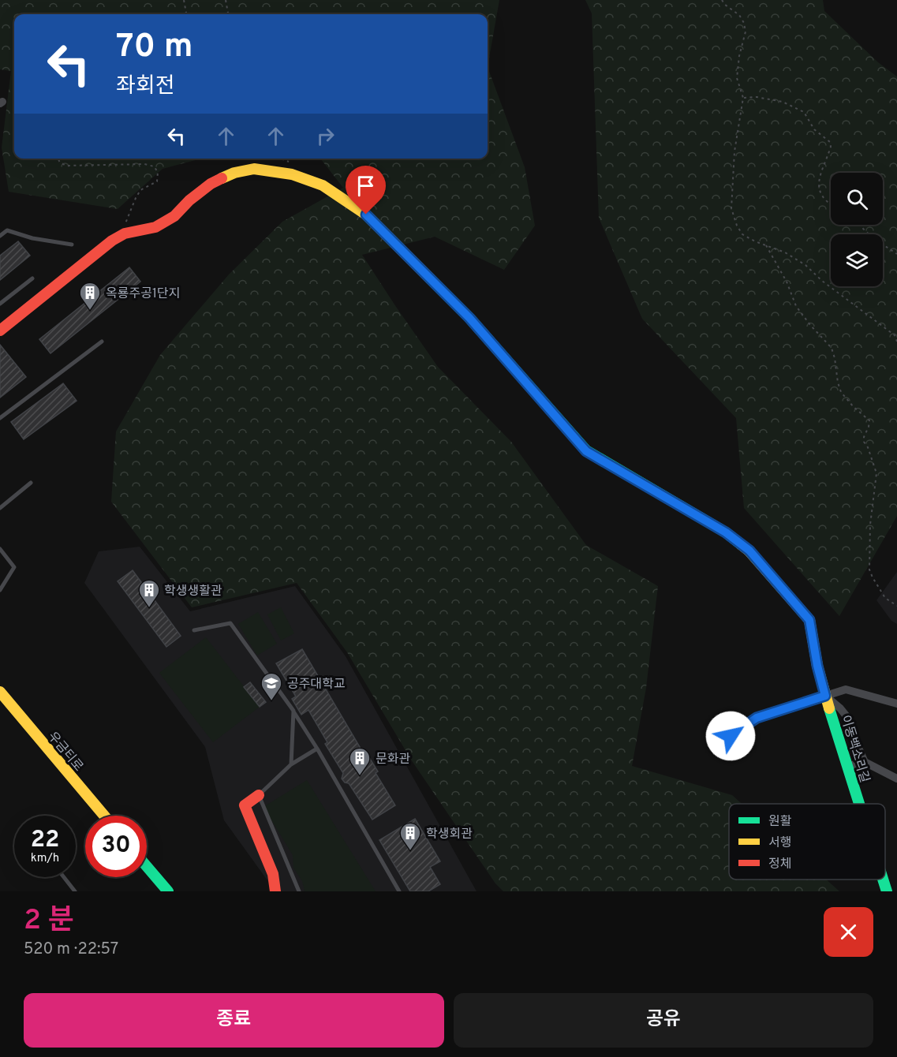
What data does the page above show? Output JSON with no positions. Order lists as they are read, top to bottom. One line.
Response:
{"streets":{"street":["이동백소리길","우금티로"]},"places":{"building":["옥룡주공1단지","학생생활관","문화관","학생회관"],"school or university":["공주대학교"]},"legend":["원활","서행","정체"],"page":{"turn":["70 m","좌회전"],"speed":"22 km/h","limit":"30","heading":["2 분","520 m · 22:57"],"buttons":["종료","공유"]}}
